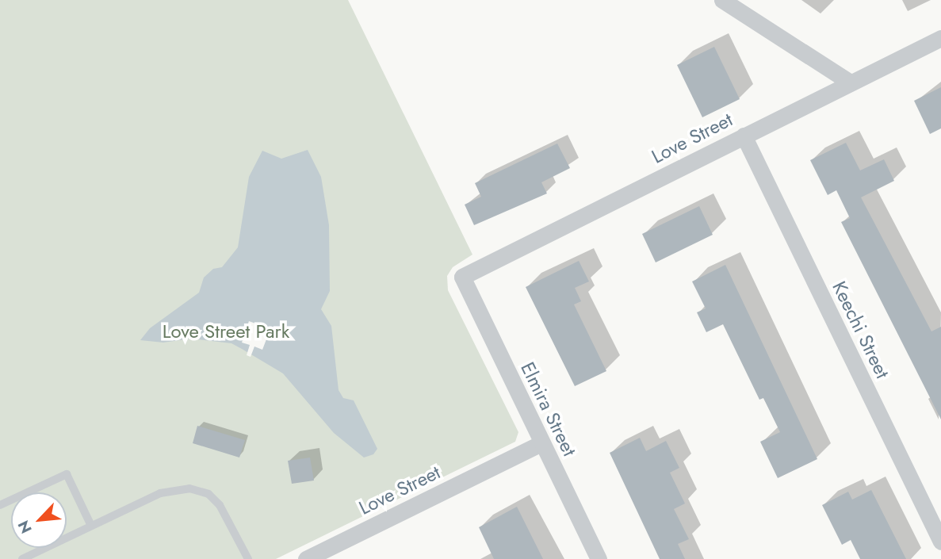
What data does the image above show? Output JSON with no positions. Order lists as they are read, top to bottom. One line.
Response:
{"streets":{"street":["Love Street","Keechi Street","Elmira Street"]},"crossings":[["Love Street","Keechi Street"],["Love Street","Elmira Street"]],"parks":["Love Street Park"],"north":"bottom left"}
